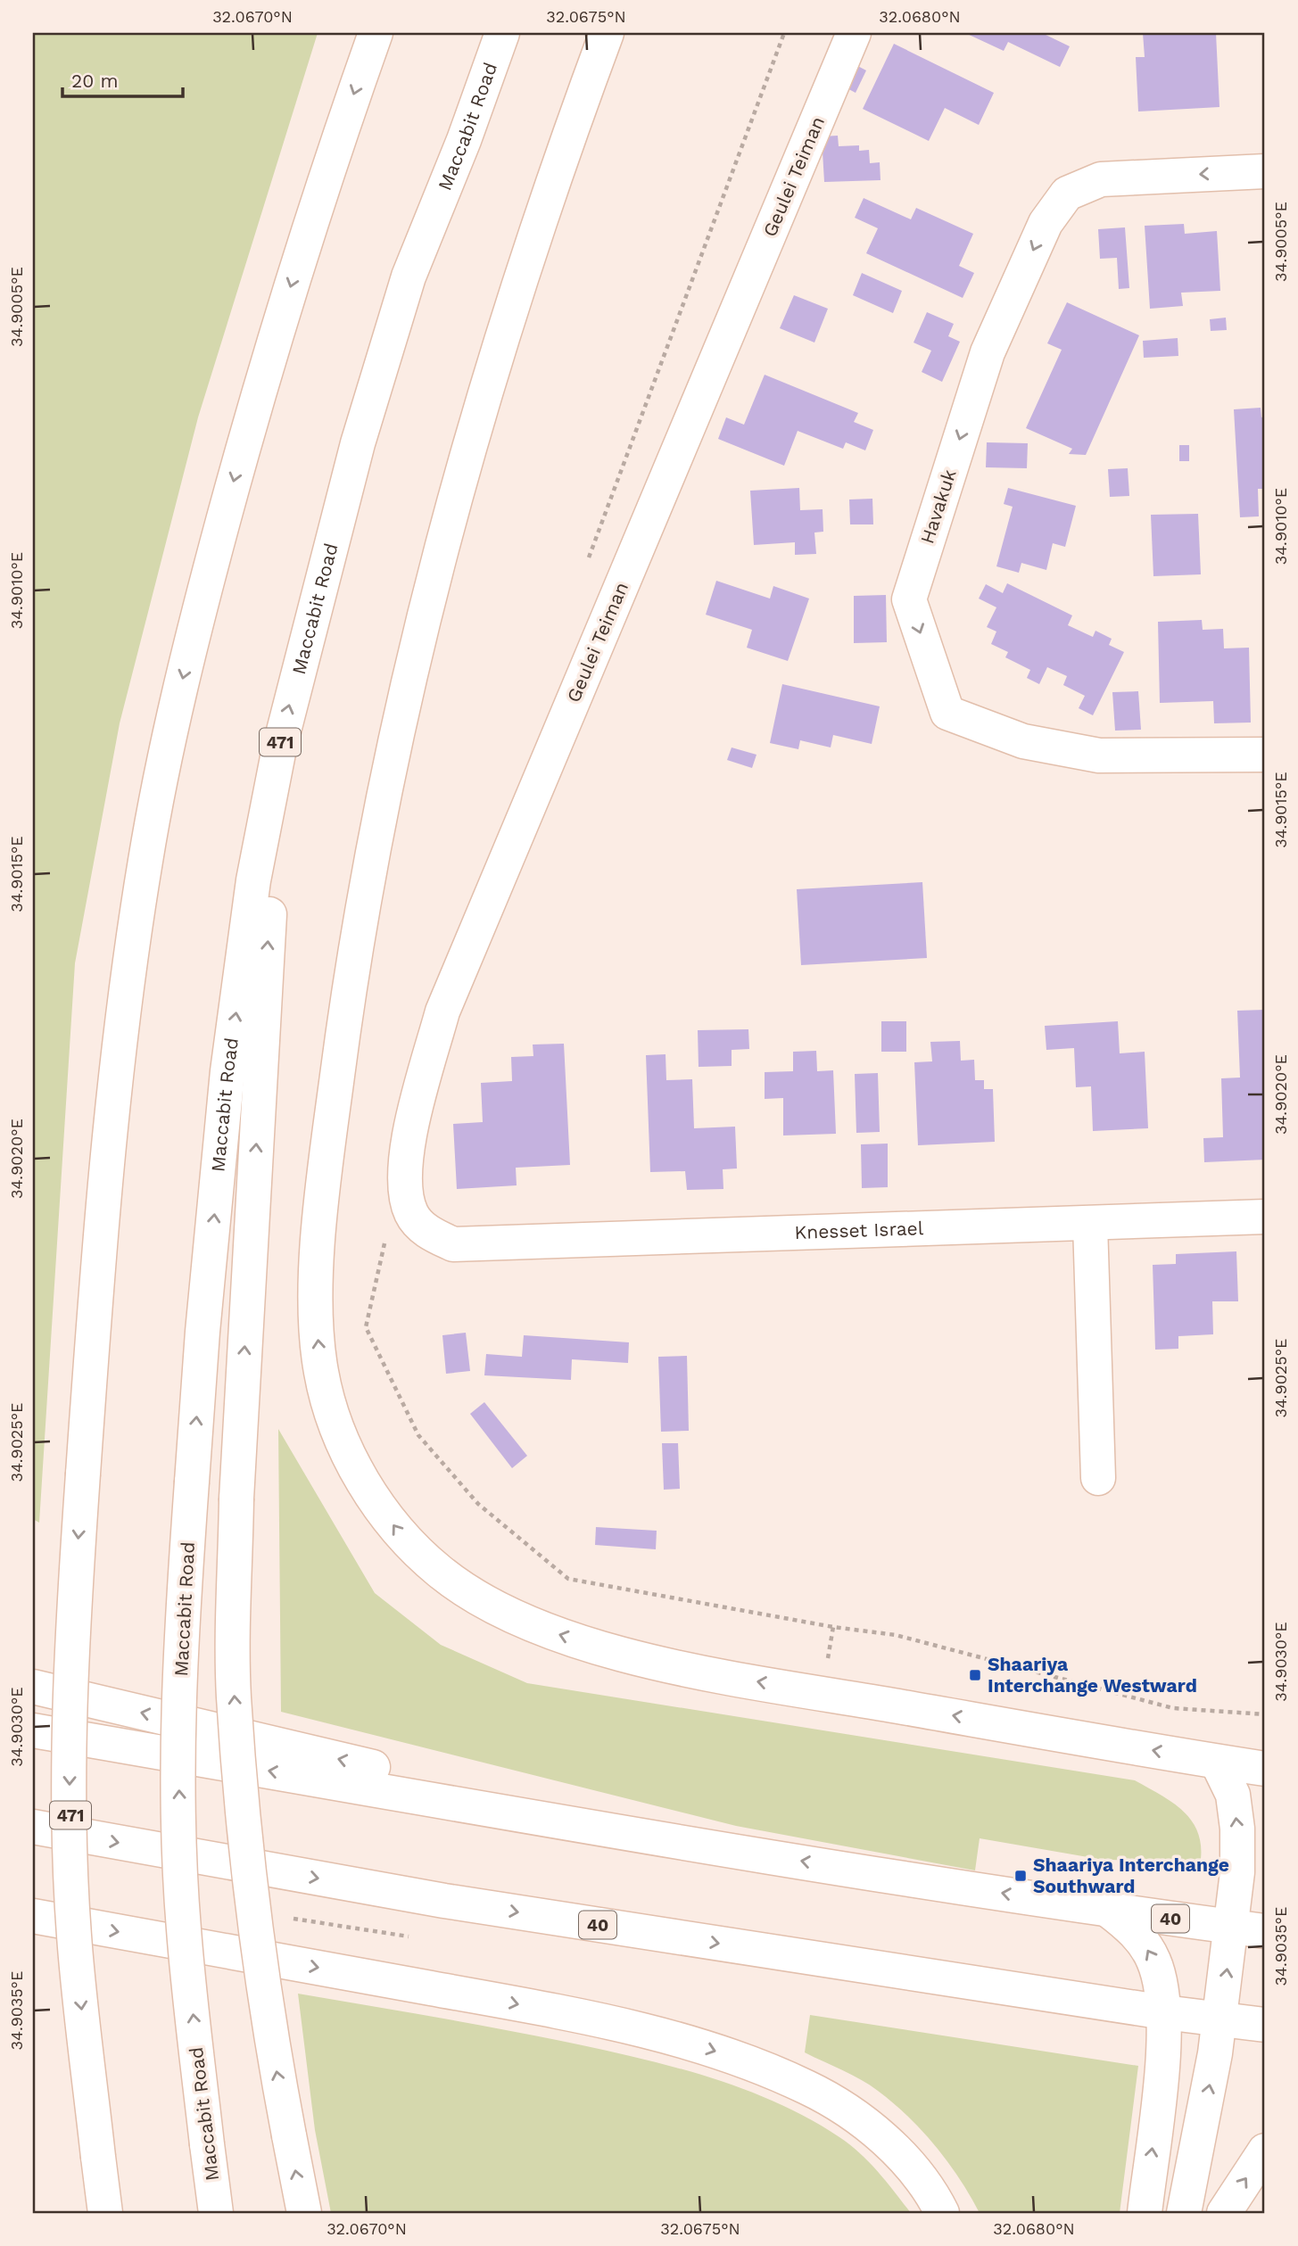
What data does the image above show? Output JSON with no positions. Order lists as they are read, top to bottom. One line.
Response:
{"streets":{"main road":["Maccabit Road","Geulei Teiman","Havakuk","471","Knesset Israel","40"]},"crossings":[["Geulei Teiman","Knesset Israel"]],"places":{"transit":["Shaariya Interchange Westward","Shaariya Interchange Southward"]},"scale_bar":"20 m","coordinates":["32.0670°N","32.0675°N","32.0680°N","34.9005°E","34.9010°E","34.9015°E","34.9020°E","34.9025°E","34.9030°E","34.9035°E"]}
